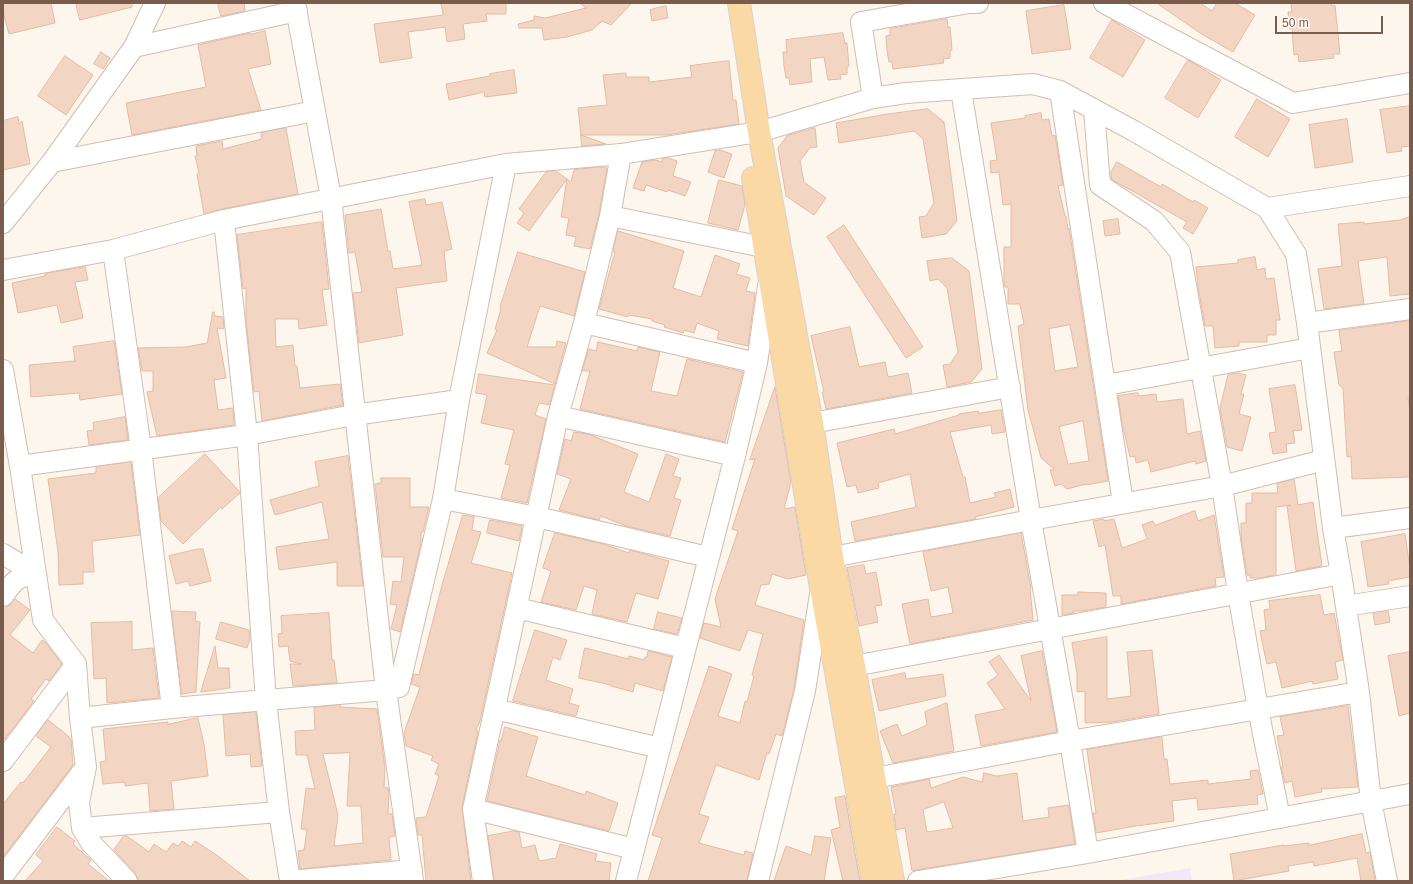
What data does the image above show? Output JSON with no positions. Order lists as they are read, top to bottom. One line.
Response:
{"scale_bar":"50 m"}
